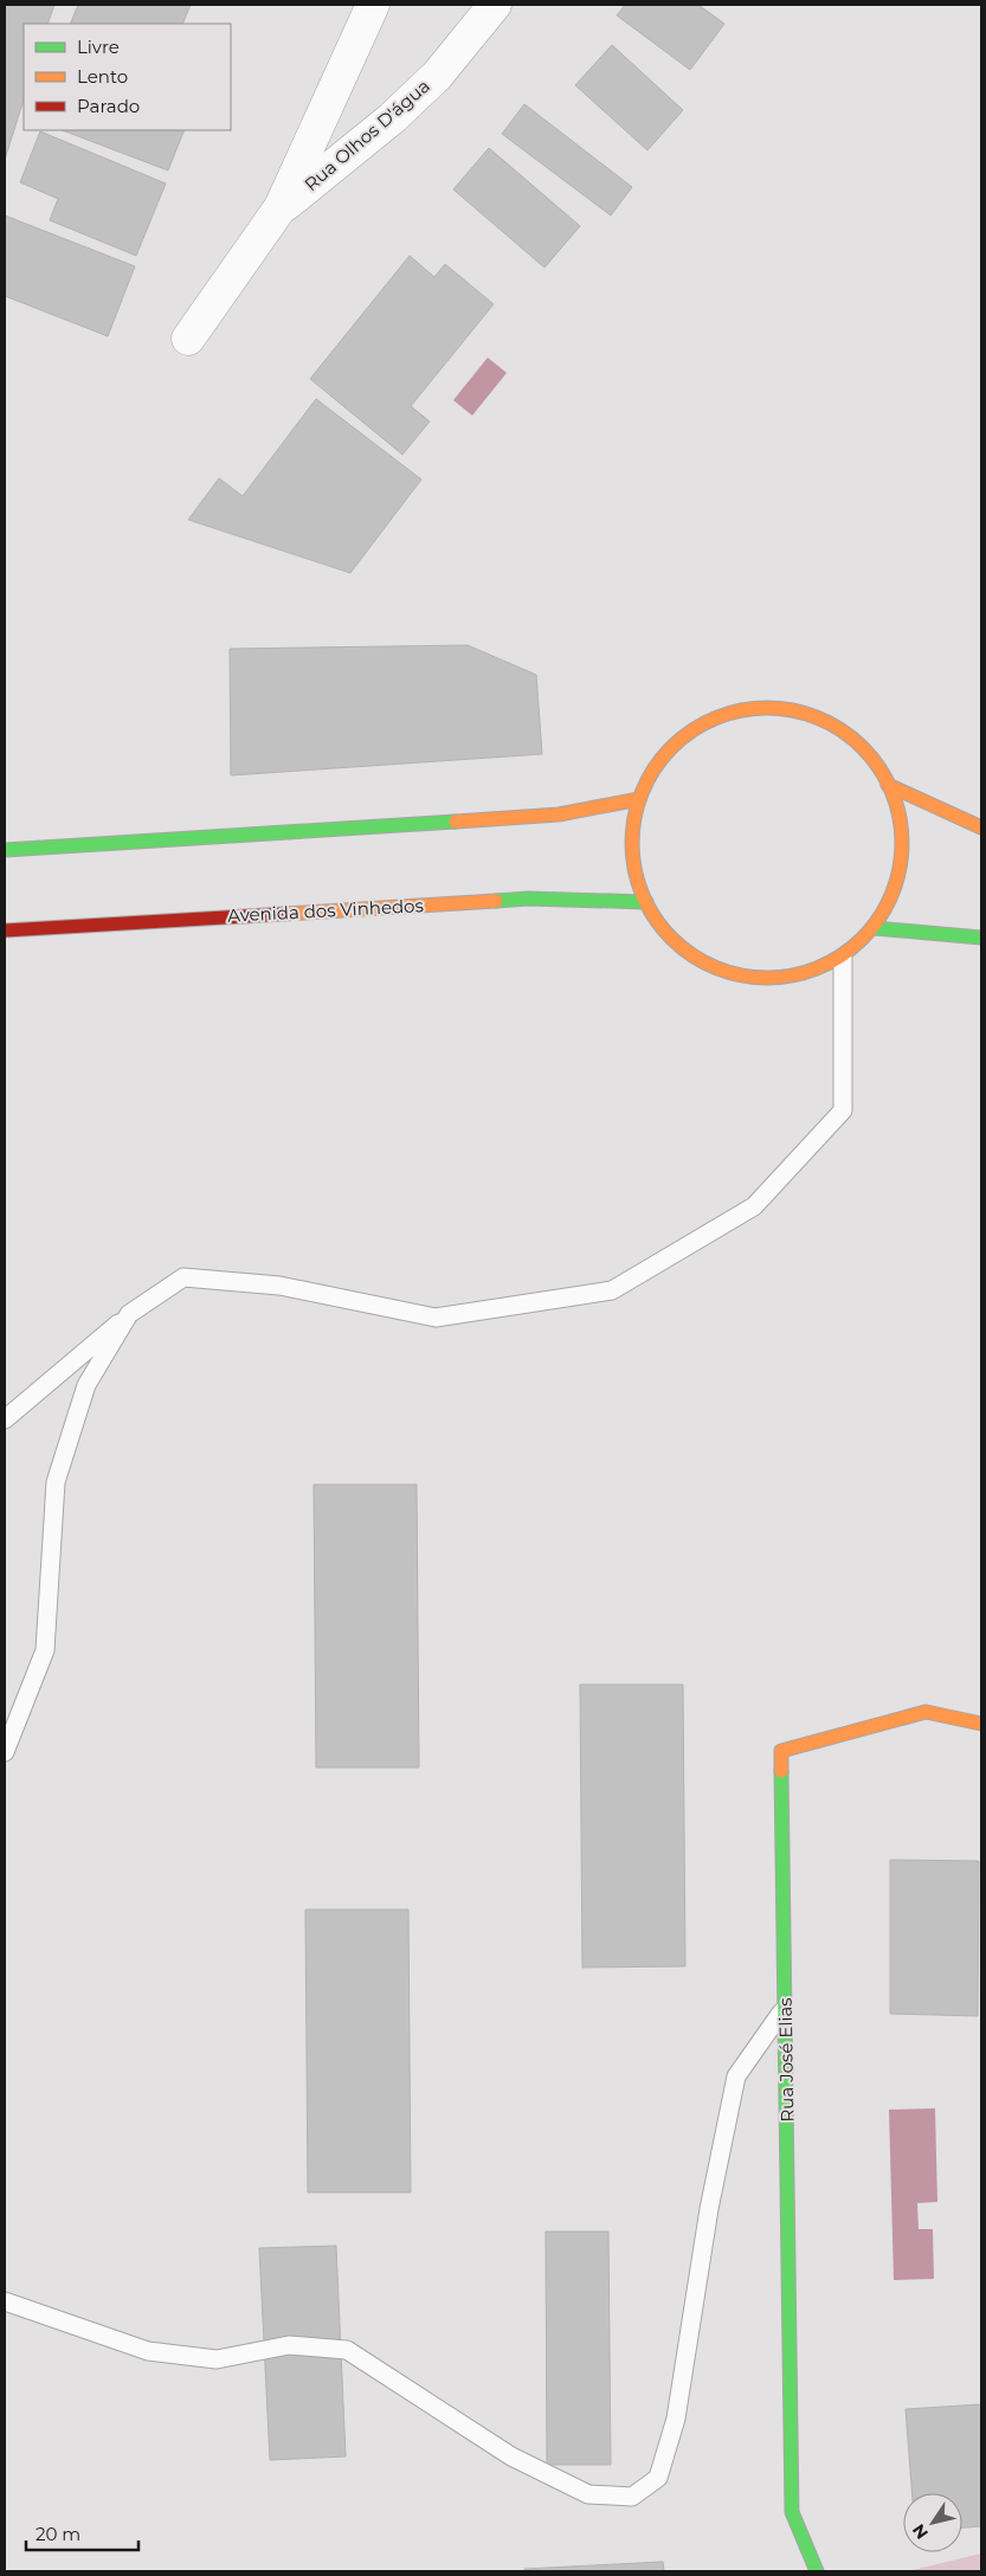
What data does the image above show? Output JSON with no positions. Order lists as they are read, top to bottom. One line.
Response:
{"streets":{"main road":["Avenida dos Vinhedos","Rua José Elias"],"street":["Rua Olhos D'água"]},"legend":["Livre","Lento","Parado"],"scale_bar":"20 m","north":"bottom left"}
